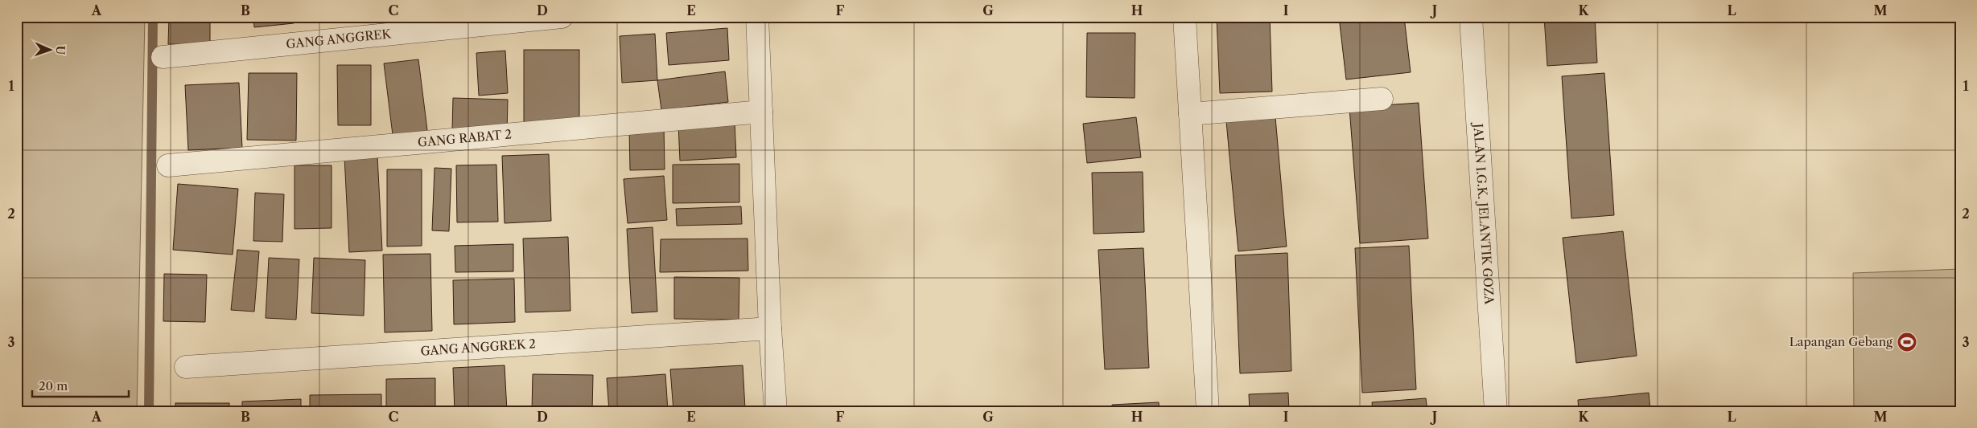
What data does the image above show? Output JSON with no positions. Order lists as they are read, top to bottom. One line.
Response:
{"streets":{"street":["GANG ANGGREK","GANG RABAT 2","JALAN I.G.K. JELANTIK GOZA","GANG ANGGREK 2"]},"places":{"sports":["Lapangan Gebang"]},"scale_bar":"20 m","north":"right","grid":{"columns":["A","B","C","D","E","F","G","H","I","J","K","L","M"],"rows":["1","2","3"]}}
